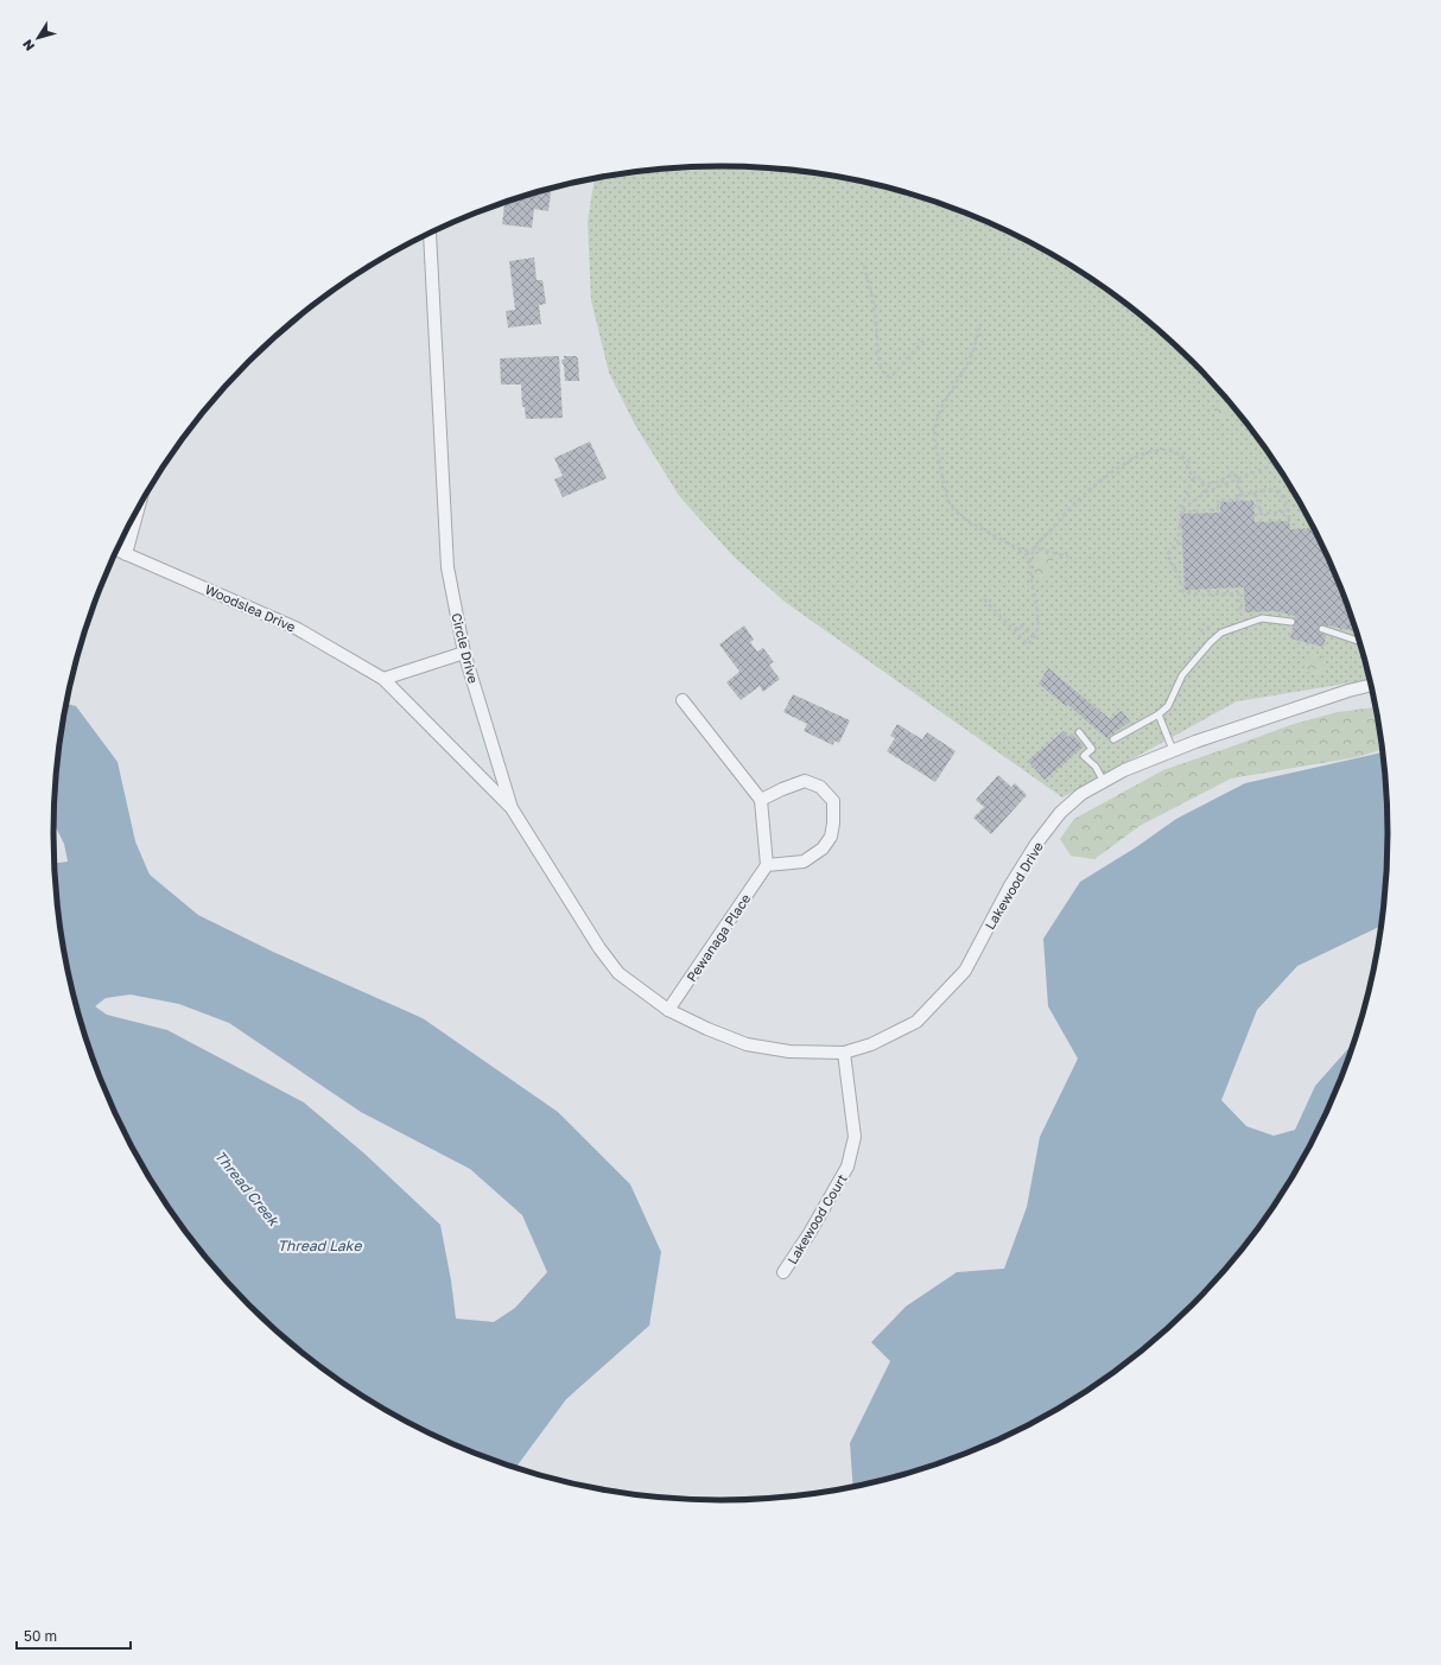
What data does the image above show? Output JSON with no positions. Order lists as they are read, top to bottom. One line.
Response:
{"streets":{"street":["Woodslea Drive","Circle Drive","Lakewood Drive","Pewanaga Place","Lakewood Court"]},"crossings":[["Woodslea Drive","Circle Drive"],["Circle Drive","Lakewood Drive"],["Circle Drive","Pewanaga Place"],["Lakewood Drive","Pewanaga Place"],["Lakewood Drive","Lakewood Court"]],"water":["Thread Creek","Thread Lake"],"scale_bar":"50 m","north":"bottom left"}
